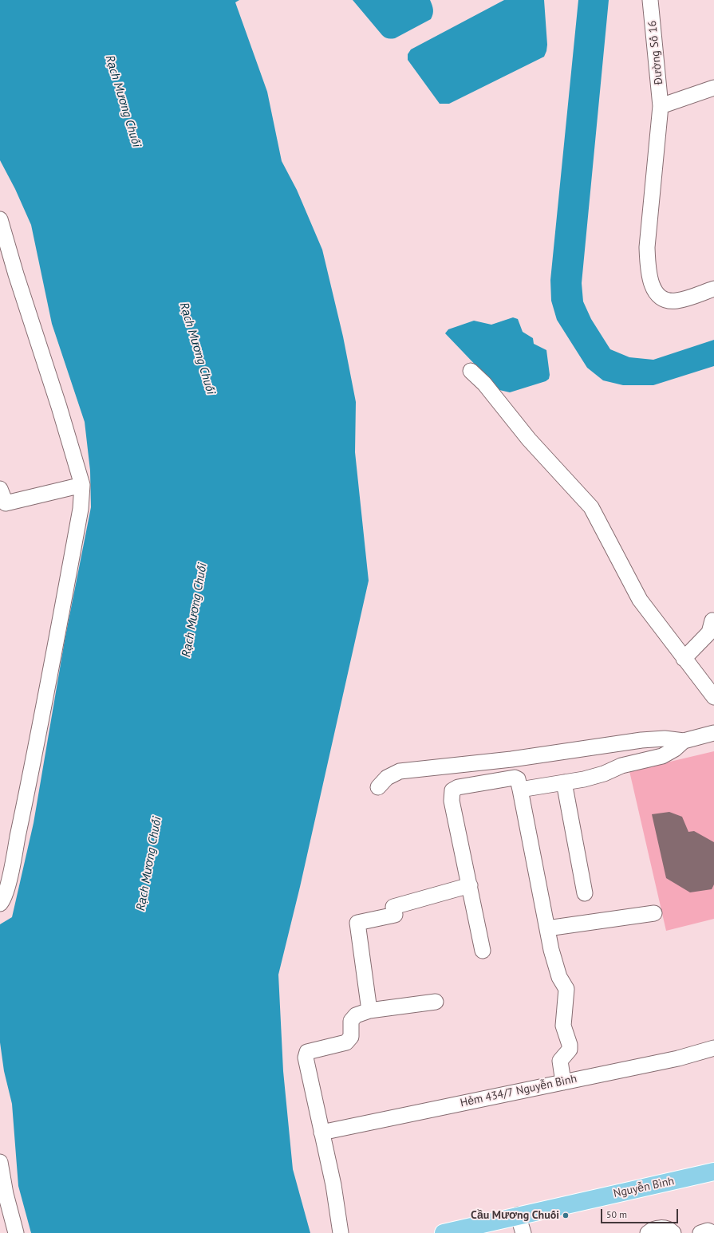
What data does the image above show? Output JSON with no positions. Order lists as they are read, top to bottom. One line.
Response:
{"streets":{"main road":["Nguyễn Bình"],"street":["Đường Số 16","Hẻm 434/7 Nguyễn Bình"]},"water":["Rạch Mương Chuối"],"places":["Cầu Mương Chuối"],"scale_bar":"50 m"}
